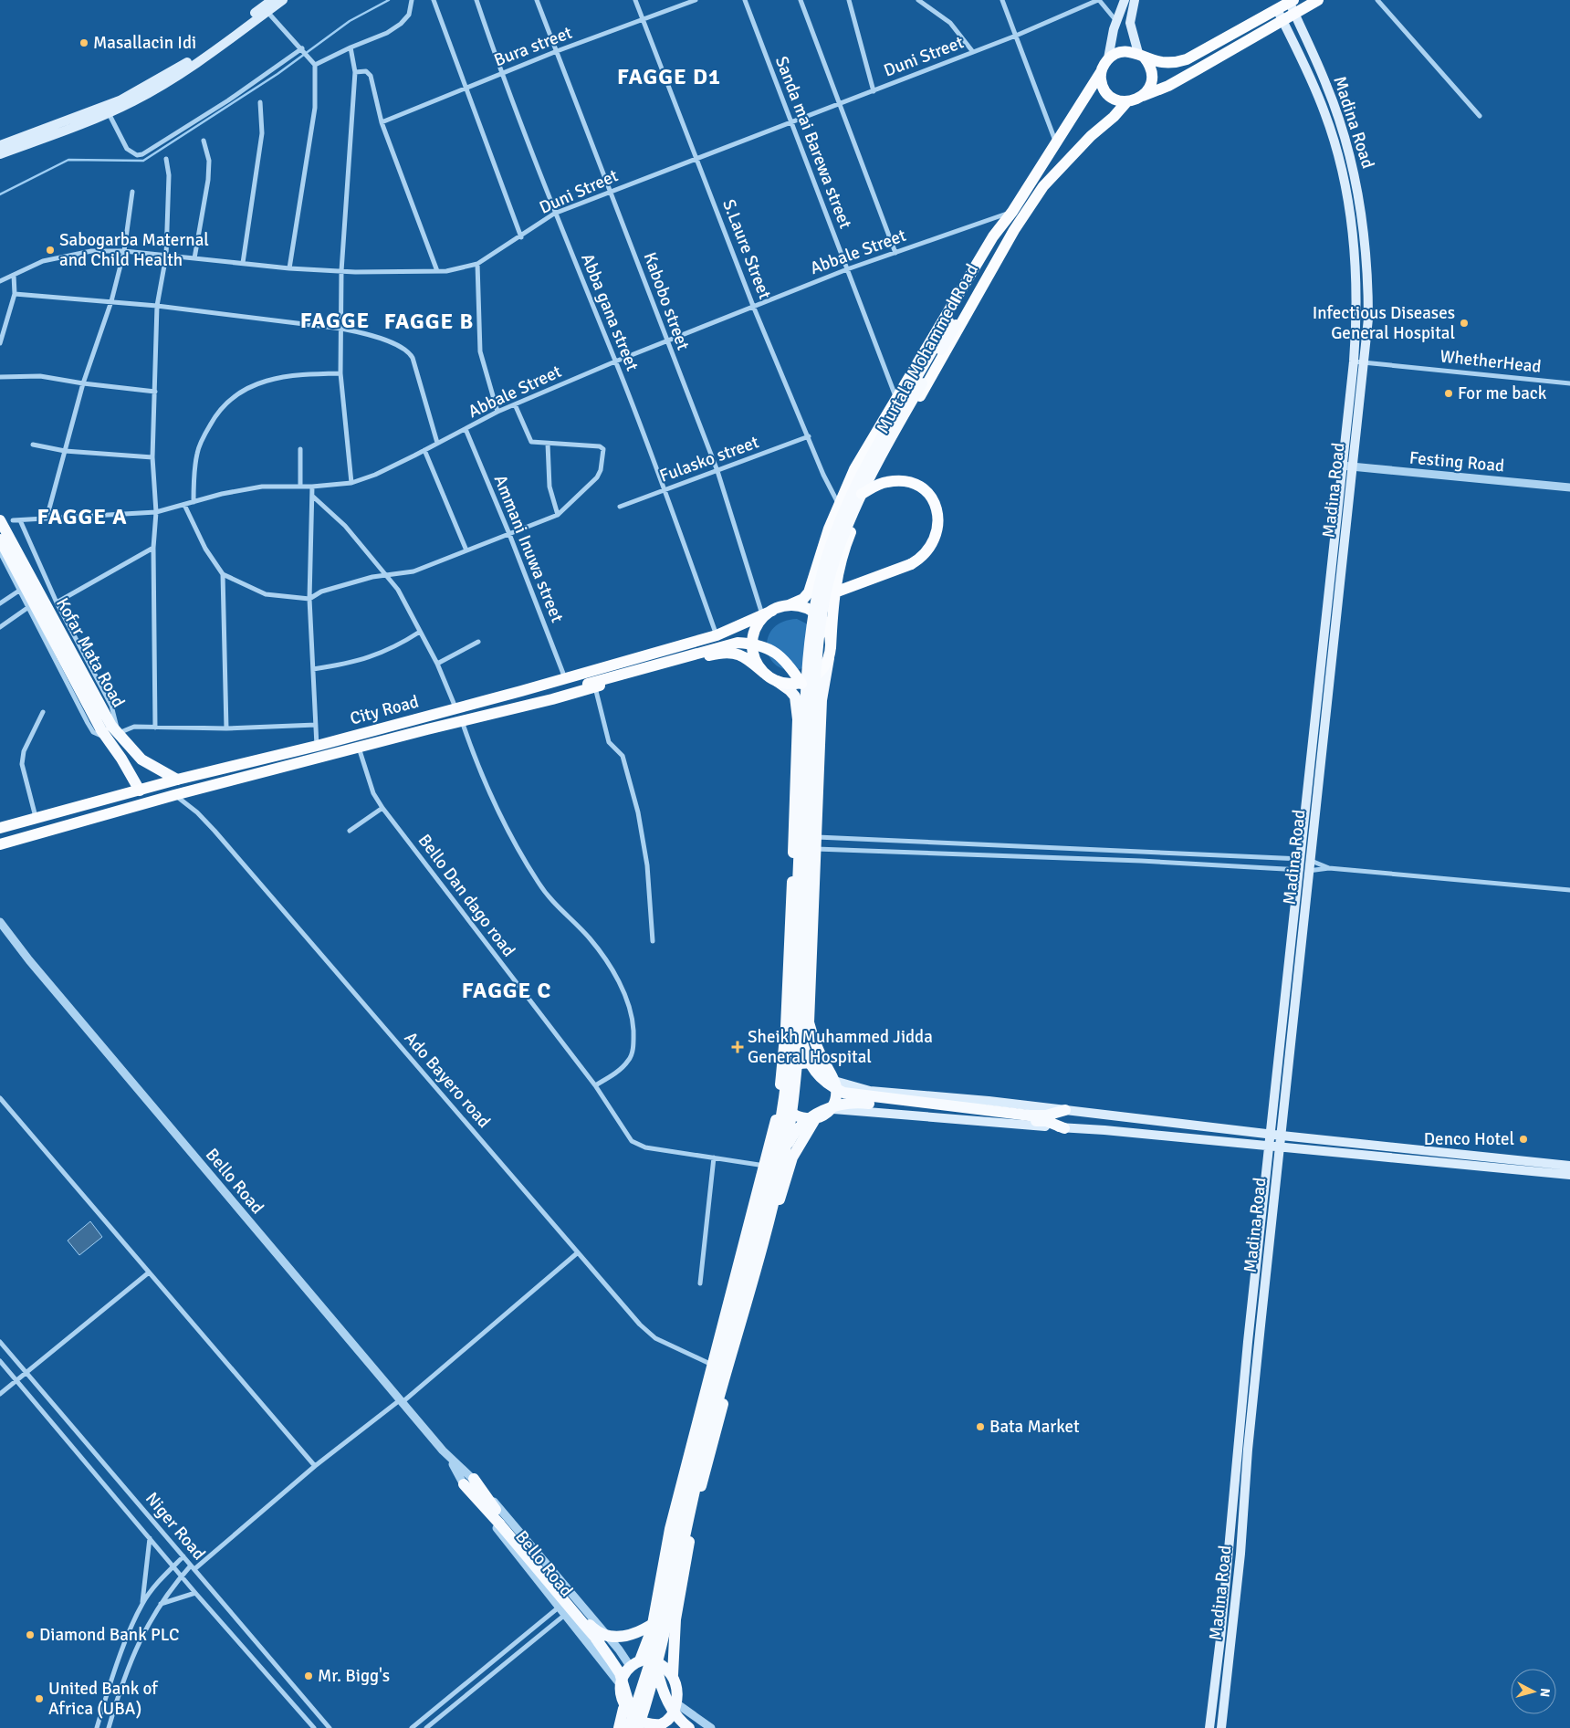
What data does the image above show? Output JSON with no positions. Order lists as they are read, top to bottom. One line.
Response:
{"streets":{"highway":["Murtala Mohammed Road","City Road"],"main road":["Madina Road","Kofar Mata Road"],"street":["Bura street","Duni Street","Sanda mai Barewa street","S.Laure Street","Abbale Street","Kabobo street","Abba gana street","WhetherHead","Fulasko street","Festing Road","Ammani Inuwa street","Bello Dan dago road","Ado Bayero road","Bello Road","Niger Road"]},"crossings":[["Bura street","S.Laure Street"],["Bura street","Kabobo street"],["Bura street","Abba gana street"],["Duni Street","Sanda mai Barewa street"],["Duni Street","S.Laure Street"],["Duni Street","Kabobo street"],["Duni Street","Abba gana street"],["Madina Road","WhetherHead"],["Madina Road","Festing Road"],["Sanda mai Barewa street","Abbale Street"],["Sanda mai Barewa street","Murtala Mohammed Road"],["S.Laure Street","Abbale Street"],["S.Laure Street","Murtala Mohammed Road"],["S.Laure Street","Fulasko street"],["Abbale Street","Kabobo street"],["Abbale Street","Abba gana street"],["Abbale Street","Murtala Mohammed Road"],["Abbale Street","Ammani Inuwa street"],["Kabobo street","Murtala Mohammed Road"],["Kabobo street","Fulasko street"],["Kabobo street","City Road"],["Abba gana street","Fulasko street"],["Abba gana street","City Road"],["Murtala Mohammed Road","City Road"],["Ammani Inuwa street","City Road"],["Kofar Mata Road","City Road"],["City Road","Bello Dan dago road"],["City Road","Ado Bayero road"]],"districts":["FAGGE D1","FAGGE","FAGGE B","FAGGE A","FAGGE C"],"places":{"other":["Masallacin Idi","Sabogarba Maternal and Child Health","Infectious Diseases General Hospital","For me back","Denco Hotel","Bata Market","Diamond Bank PLC","Mr. Bigg's","United Bank of Africa (UBA)"],"health":["Sheikh Muhammed Jidda General Hospital"]},"north":"right"}
